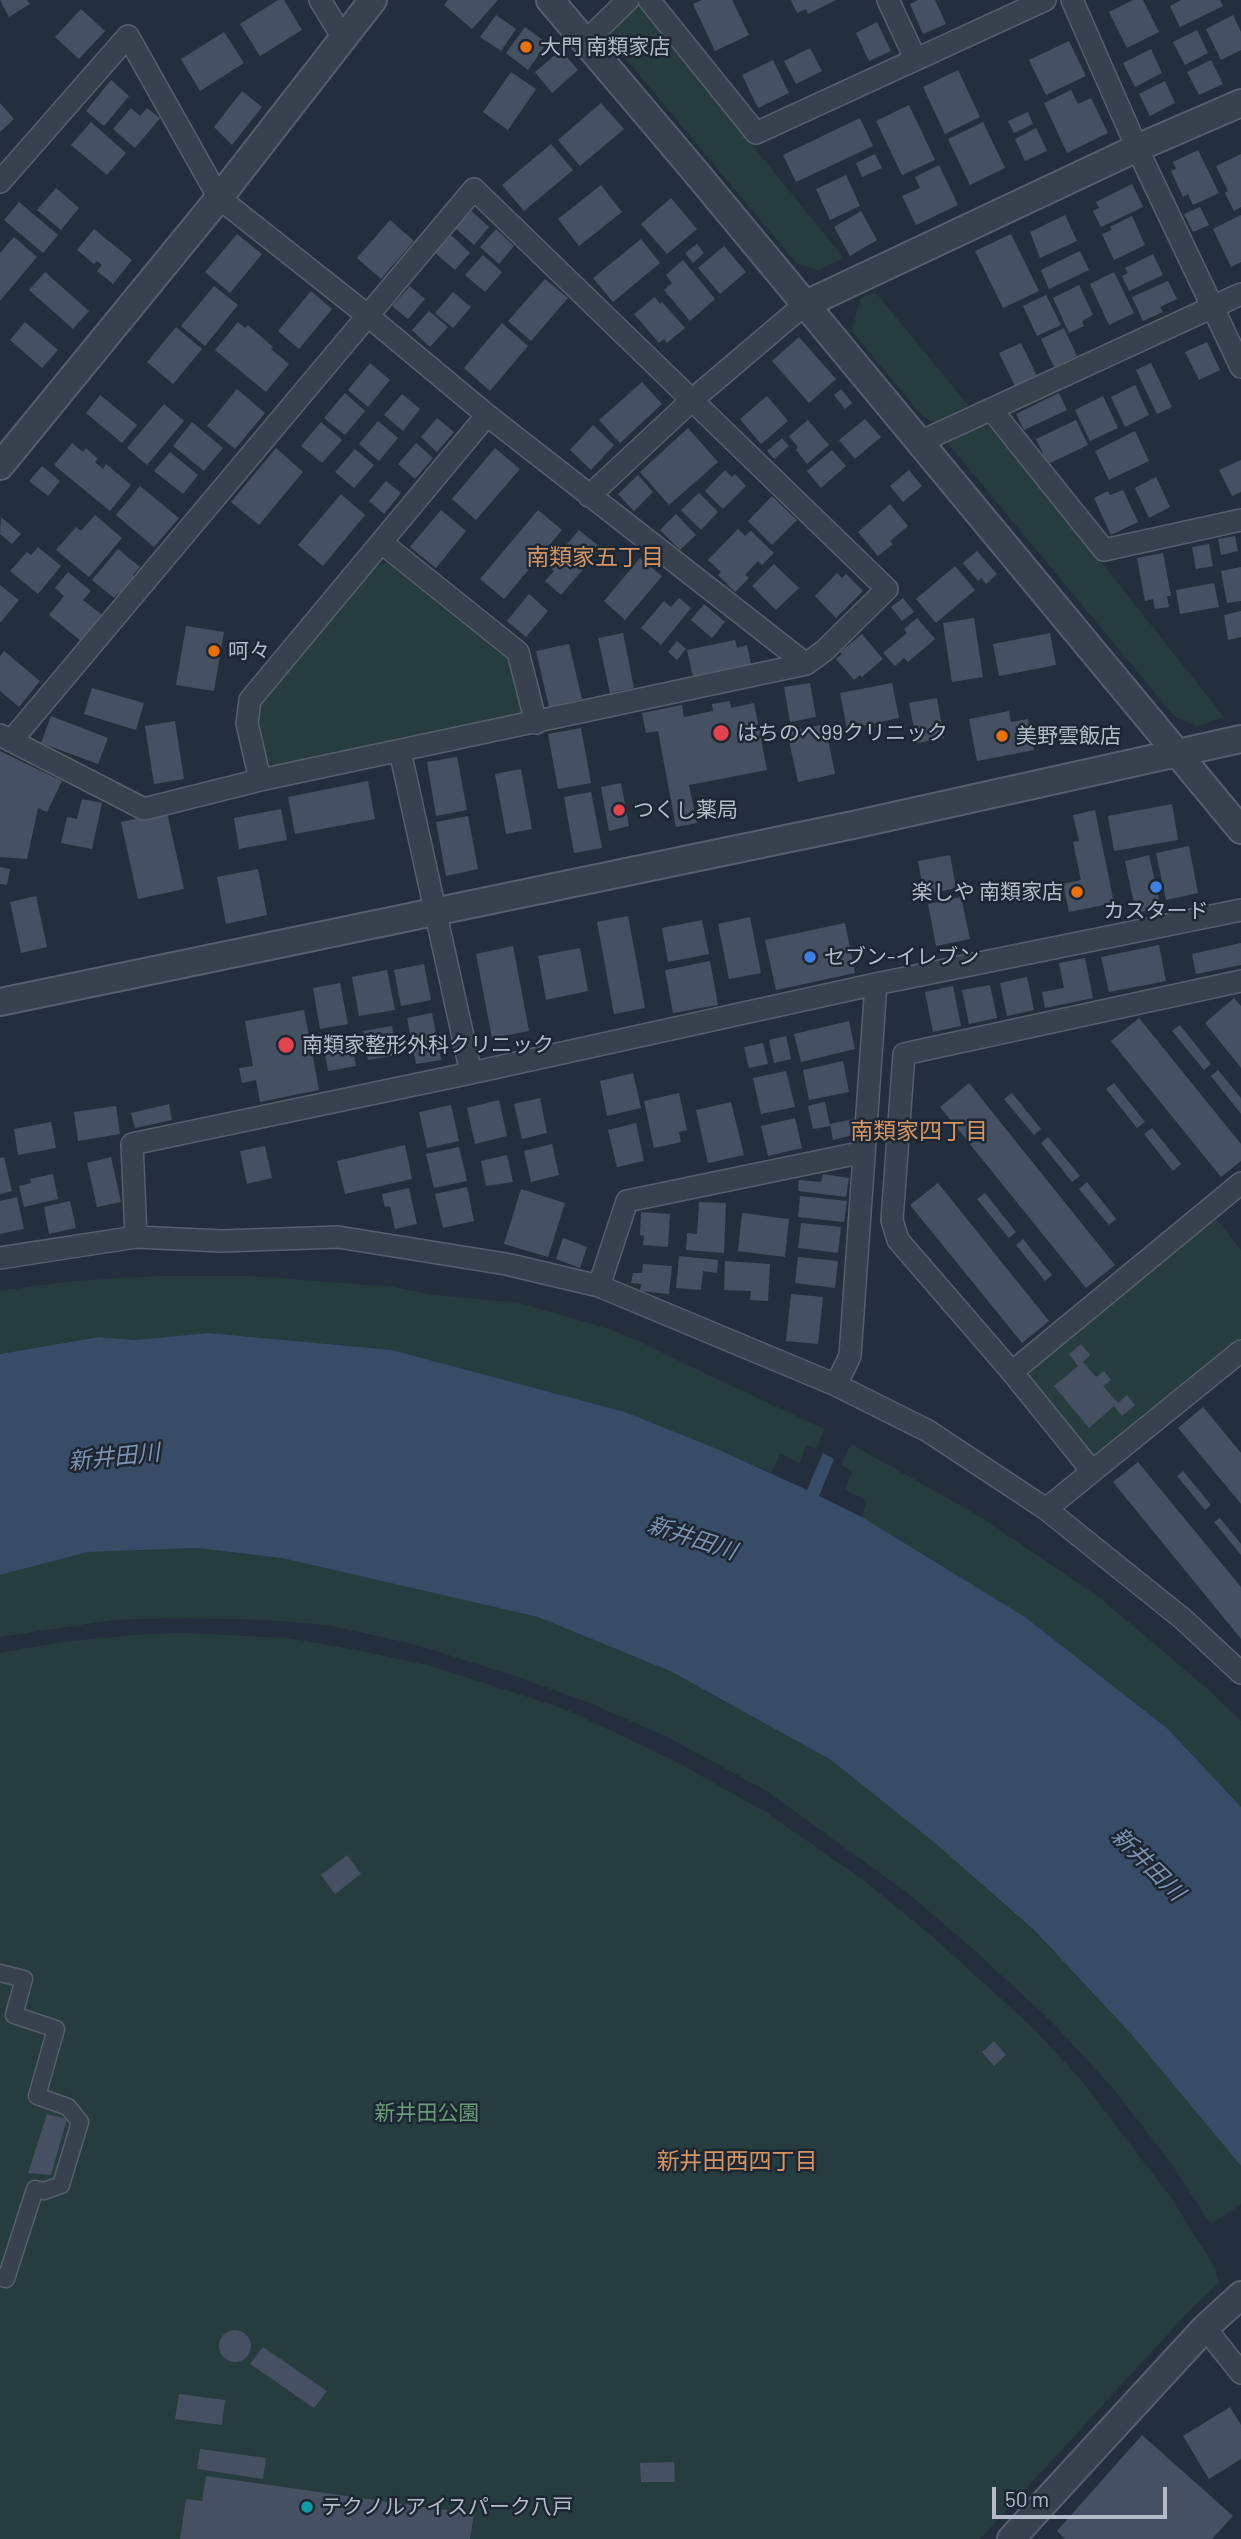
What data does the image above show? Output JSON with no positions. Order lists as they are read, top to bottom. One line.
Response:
{"districts":["南類家五丁目","南類家四丁目","新井田西四丁目"],"water":["新井田川"],"parks":["新井田公園"],"places":["大門 南類家店","呵々","はちのへ99クリニック","美野雲飯店","つくし薬局","カスタード","楽しや 南類家店","セブン-イレブン","南類家整形外科クリニック","テクノルアイスパーク八戸"],"scale_bar":"50 m"}
